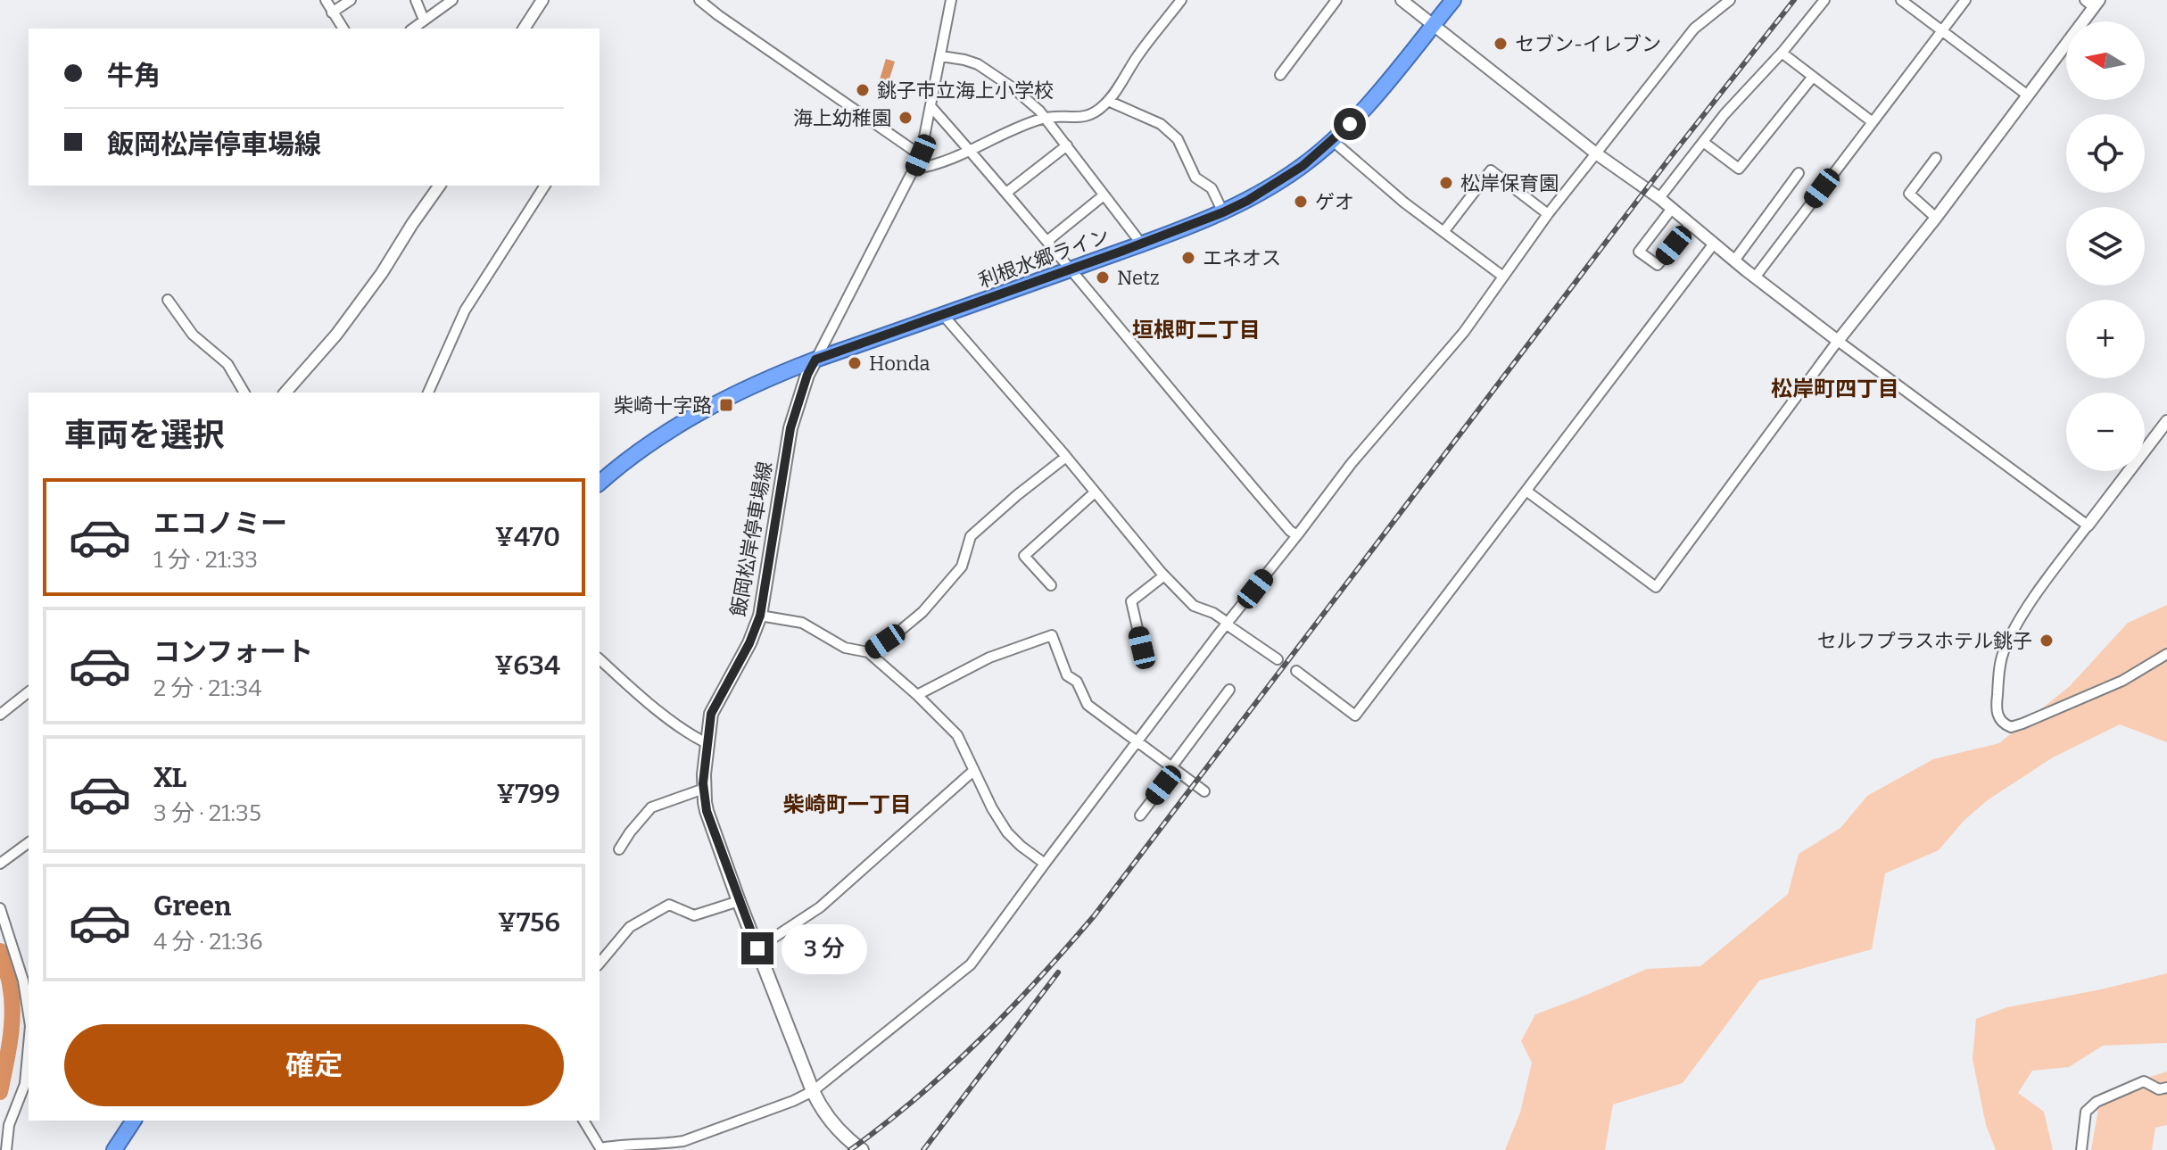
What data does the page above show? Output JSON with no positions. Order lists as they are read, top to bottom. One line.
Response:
{"streets":{"highway":["利根水郷ライン"],"main road":["飯岡松岸停車場線"]},"crossings":[["利根水郷ライン","飯岡松岸停車場線"]],"districts":["垣根町二丁目","松岸町四丁目","柴崎町一丁目"],"places":{"other":["セブン-イレブン","銚子市立海上小学校","海上幼稚園","松岸保育園","ゲオ","エネオス","Netz","Honda","セルフプラスホテル銚子"],"transit":["柴崎十字路"]},"north":"left","page":{"map_buttons":["+","−"],"banner":["牛角","飯岡松岸停車場線"],"heading":"車両を選択","list":[{"name":"エコノミー","note":"1 分 · 21:33","value":"¥470"},{"name":"コンフォート","note":"2 分 · 21:34","value":"¥634"},{"name":"XL","note":"3 分 · 21:35","value":"¥799"},{"name":"Green","note":"4 分 · 21:36","value":"¥756"}],"bubble":"3 分","buttons":"確定"}}
